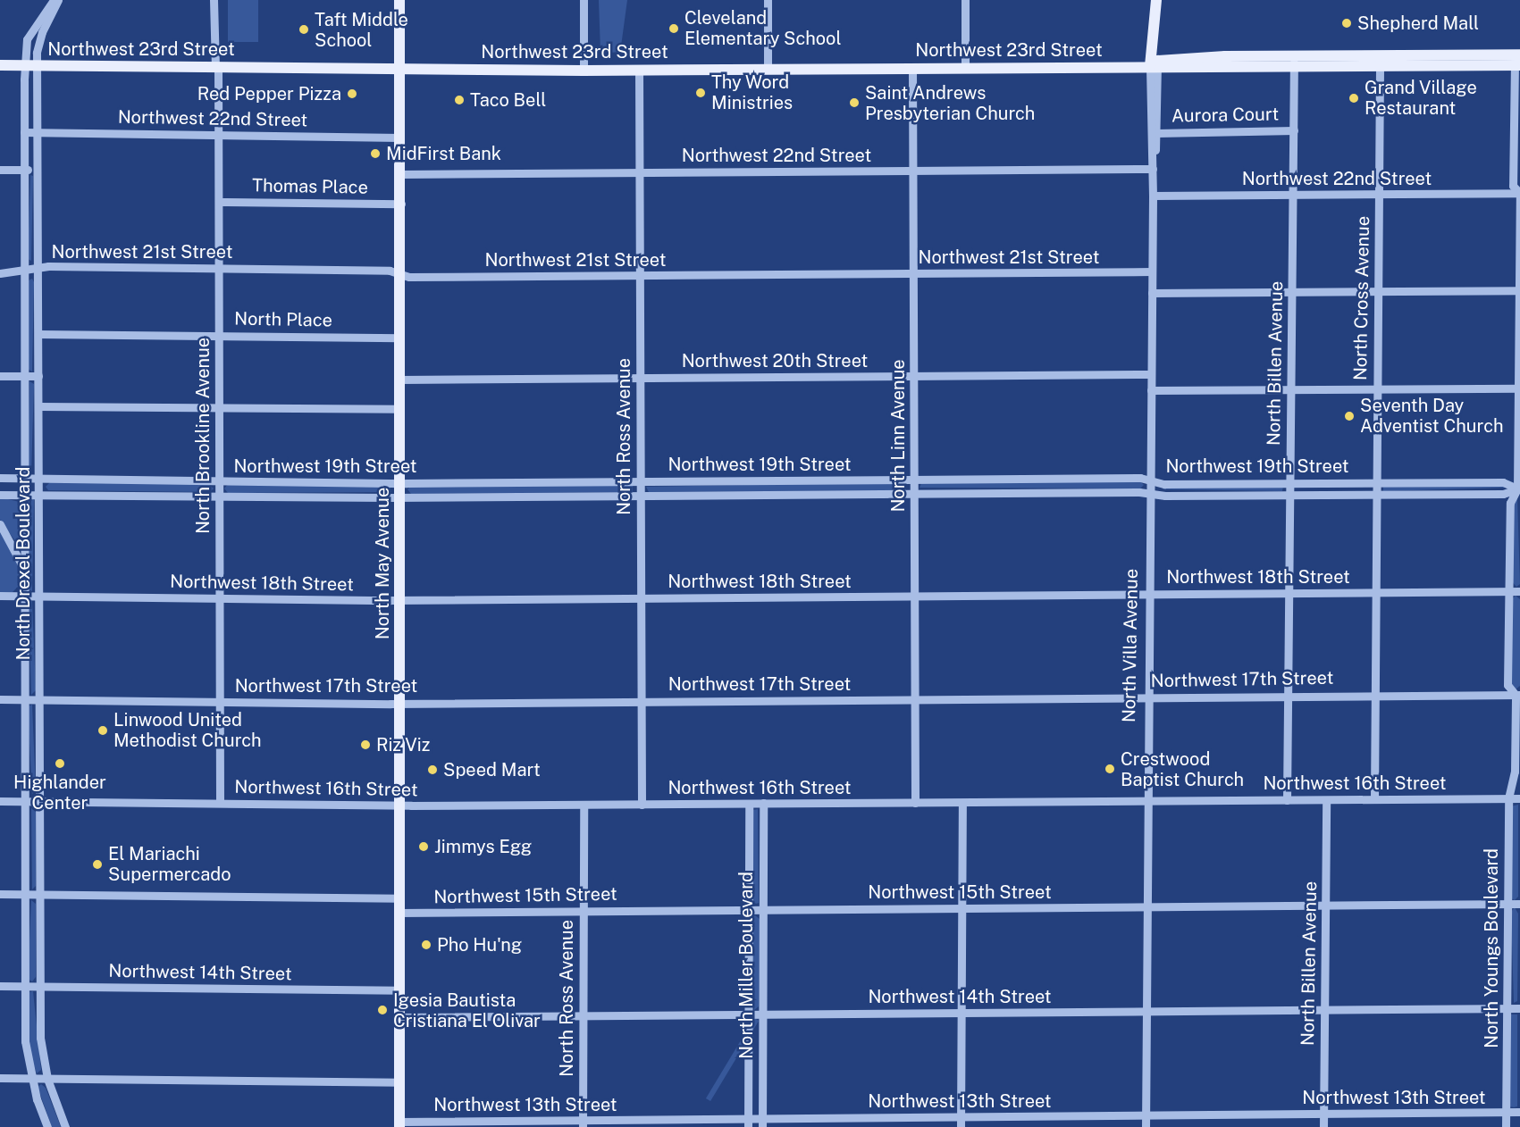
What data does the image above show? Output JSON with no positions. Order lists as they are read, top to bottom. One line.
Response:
{"streets":{"main road":["Northwest 23rd Street","North May Avenue","North Villa Avenue"],"street":["Aurora Court","Northwest 22nd Street","Thomas Place","Northwest 21st Street","North Cross Avenue","North Place","Northwest 20th Street","North Billen Avenue","North Brookline Avenue","North Linn Avenue","North Ross Avenue","Northwest 19th Street","North Drexel Boulevard","Northwest 18th Street","Northwest 17th Street","Northwest 16th Street","Northwest 15th Street","North Youngs Boulevard","North Miller Boulevard","Northwest 14th Street","Northwest 13th Street"]},"crossings":[["Northwest 23rd Street","North Cross Avenue"],["Northwest 23rd Street","North Billen Avenue"],["Northwest 23rd Street","North Brookline Avenue"],["Northwest 23rd Street","North Linn Avenue"],["Northwest 23rd Street","North Ross Avenue"],["Northwest 23rd Street","North Drexel Boulevard"],["Northwest 23rd Street","North May Avenue"],["Northwest 23rd Street","North Villa Avenue"],["Northwest 23rd Street","North Youngs Boulevard"],["Aurora Court","North Billen Avenue"],["Aurora Court","North Villa Avenue"],["Northwest 22nd Street","North Cross Avenue"],["Northwest 22nd Street","North Billen Avenue"],["Northwest 22nd Street","North Brookline Avenue"],["Northwest 22nd Street","North Linn Avenue"],["Northwest 22nd Street","North Ross Avenue"],["Northwest 22nd Street","North Drexel Boulevard"],["Northwest 22nd Street","North May Avenue"],["Northwest 22nd Street","North Villa Avenue"],["Northwest 22nd Street","North Youngs Boulevard"],["Thomas Place","North Brookline Avenue"],["Thomas Place","North May Avenue"],["Northwest 21st Street","North Brookline Avenue"],["Northwest 21st Street","North Linn Avenue"],["Northwest 21st Street","North Ross Avenue"],["Northwest 21st Street","North Drexel Boulevard"],["Northwest 21st Street","North May Avenue"],["Northwest 21st Street","North Villa Avenue"],["North Cross Avenue","Northwest 19th Street"],["North Cross Avenue","Northwest 18th Street"],["North Cross Avenue","Northwest 17th Street"],["North Cross Avenue","Northwest 16th Street"],["North Place","North Brookline Avenue"],["North Place","North Drexel Boulevard"],["North Place","North May Avenue"],["Northwest 20th Street","North Linn Avenue"],["Northwest 20th Street","North Ross Avenue"],["Northwest 20th Street","North May Avenue"],["Northwest 20th Street","North Villa Avenue"],["North Billen Avenue","Northwest 19th Street"],["North Billen Avenue","Northwest 18th Street"],["North Billen Avenue","Northwest 17th Street"],["North Billen Avenue","Northwest 16th Street"],["North Billen Avenue","Northwest 15th Street"],["North Billen Avenue","Northwest 14th Street"],["North Billen Avenue","Northwest 13th Street"],["North Brookline Avenue","Northwest 19th Street"],["North Brookline Avenue","Northwest 18th Street"],["North Brookline Avenue","Northwest 17th Street"],["North Brookline Avenue","Northwest 16th Street"],["North Linn Avenue","Northwest 19th Street"],["North Linn Avenue","Northwest 18th Street"],["North Linn Avenue","Northwest 17th Street"],["North Linn Avenue","Northwest 16th Street"],["North Ross Avenue","Northwest 19th Street"],["North Ross Avenue","Northwest 18th Street"],["North Ross Avenue","Northwest 17th Street"],["North Ross Avenue","Northwest 16th Street"],["North Ross Avenue","Northwest 15th Street"],["North Ross Avenue","Northwest 14th Street"],["North Ross Avenue","Northwest 13th Street"],["Northwest 19th Street","North Drexel Boulevard"],["Northwest 19th Street","North May Avenue"],["Northwest 19th Street","North Villa Avenue"],["Northwest 19th Street","North Youngs Boulevard"],["North Drexel Boulevard","Northwest 18th Street"],["North Drexel Boulevard","Northwest 17th Street"],["North Drexel Boulevard","Northwest 16th Street"],["North Drexel Boulevard","Northwest 14th Street"],["North May Avenue","Northwest 18th Street"],["North May Avenue","Northwest 17th Street"],["North May Avenue","Northwest 16th Street"],["North May Avenue","Northwest 15th Street"],["North May Avenue","Northwest 14th Street"],["North May Avenue","Northwest 13th Street"],["Northwest 18th Street","North Villa Avenue"],["Northwest 18th Street","North Youngs Boulevard"],["North Villa Avenue","Northwest 17th Street"],["North Villa Avenue","Northwest 16th Street"],["North Villa Avenue","Northwest 15th Street"],["North Villa Avenue","Northwest 14th Street"],["North Villa Avenue","Northwest 13th Street"],["Northwest 17th Street","North Youngs Boulevard"],["Northwest 16th Street","North Youngs Boulevard"],["Northwest 16th Street","North Miller Boulevard"],["Northwest 15th Street","North Youngs Boulevard"],["Northwest 15th Street","North Miller Boulevard"],["North Youngs Boulevard","Northwest 14th Street"],["North Youngs Boulevard","Northwest 13th Street"],["North Miller Boulevard","Northwest 14th Street"],["North Miller Boulevard","Northwest 13th Street"]],"places":["Shepherd Mall","Cleveland Elementary School","Taft Middle School","Thy Word Ministries","Red Pepper Pizza","Grand Village Restaurant","Taco Bell","Saint Andrews Presbyterian Church","MidFirst Bank","Seventh Day Adventist Church","Linwood United Methodist Church","Riz Viz","Highlander Center","Crestwood Baptist Church","Speed Mart","Jimmys Egg","El Mariachi Supermercado","Pho Hu'ng","Igesia Bautista Cristiana El Olivar"]}
